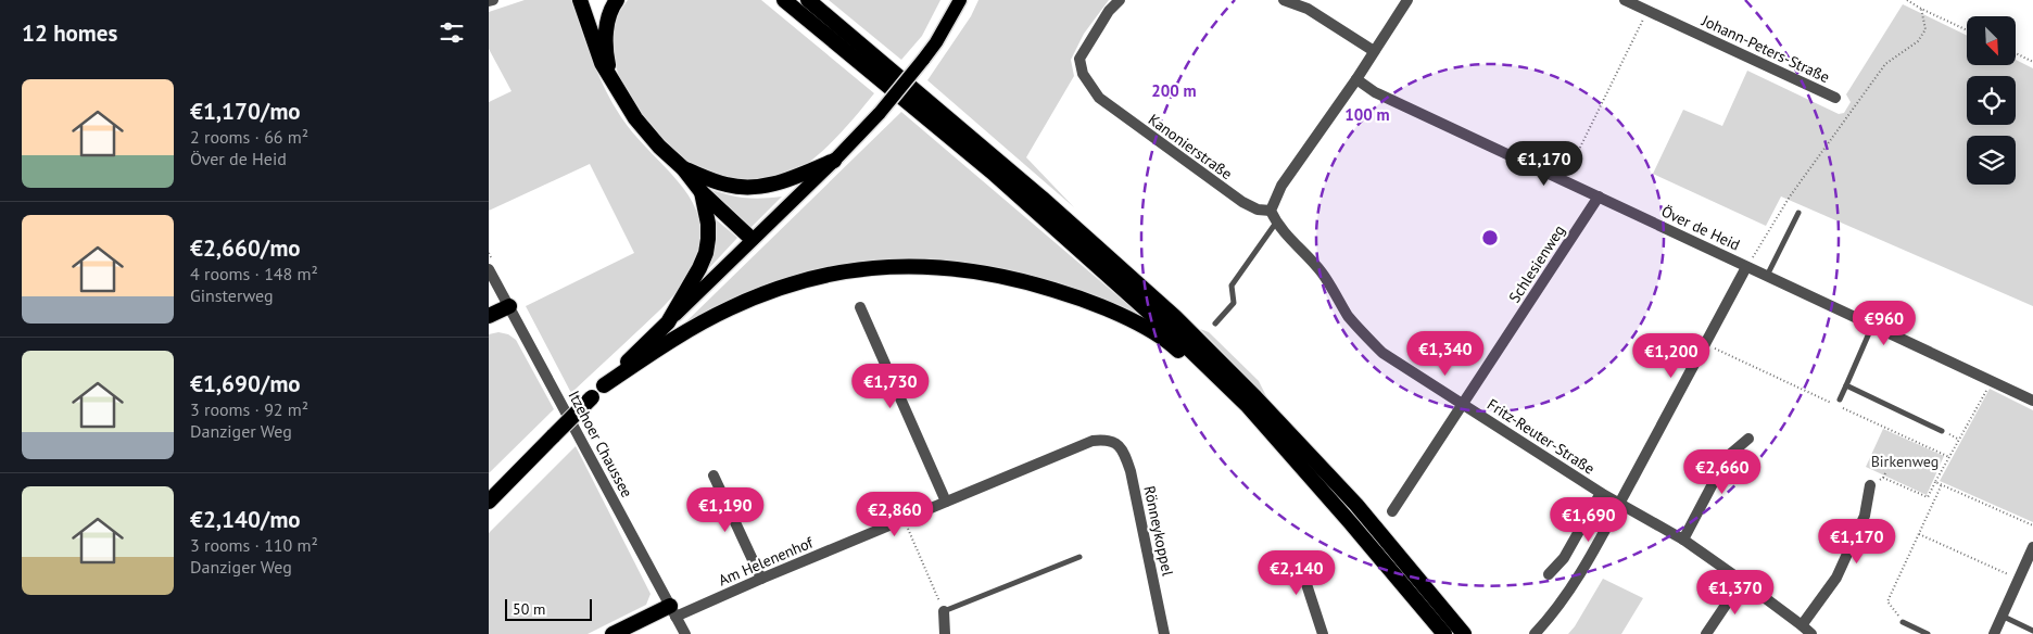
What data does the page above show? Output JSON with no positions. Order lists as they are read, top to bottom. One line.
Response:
{"streets":{"street":["Johann-Peters-Straße","Kanonierstraße","Över de Heid","Schlesienweg","Fritz-Reuter-Straße","Itzehoer Chaussee","Rönneykoppel","Am Helenenhof"]},"crossings":[["Kanonierstraße","Fritz-Reuter-Straße"],["Över de Heid","Schlesienweg"],["Schlesienweg","Fritz-Reuter-Straße"],["Itzehoer Chaussee","Am Helenenhof"],["Rönneykoppel","Am Helenenhof"]],"parks":["Birkenweg"],"scale_bar":"50 m","north":"bottom right","page":{"heading":"12 homes","list":[{"name":"€1,170/mo","note":"2 rooms · 66 m² · Över de Heid"},{"name":"€2,660/mo","note":"4 rooms · 148 m² · Ginsterweg"},{"name":"€1,690/mo","note":"3 rooms · 92 m² · Danziger Weg"},{"name":"€2,140/mo","note":"3 rooms · 110 m² · Danziger Weg"}],"price":["€1,170","€960","€1,340","€1,200","€1,730","€2,660","€1,190","€2,860","€1,690","€1,170","€2,140","€1,370"],"scale":"50 m"},"rings":["200 m","100 m"]}
